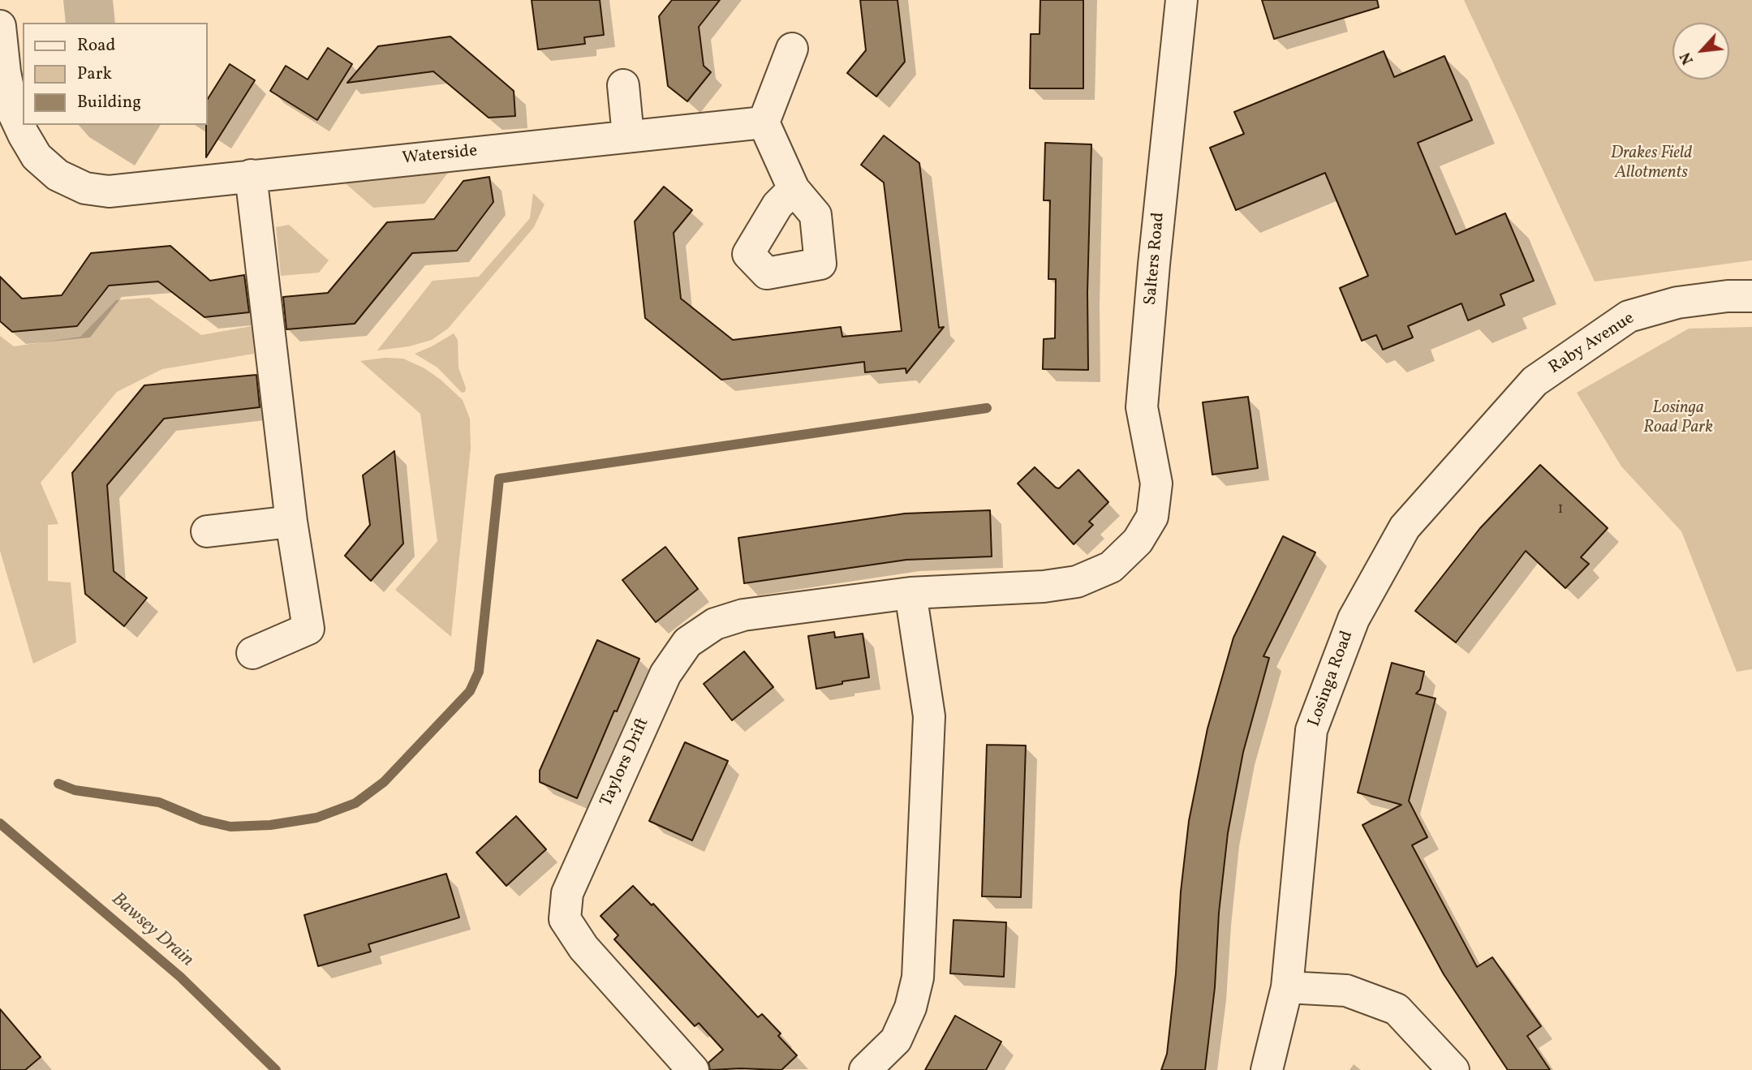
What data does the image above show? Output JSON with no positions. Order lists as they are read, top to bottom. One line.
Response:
{"streets":{"street":["Waterside","Salters Road","Raby Avenue","Losinga Road","Taylors Drift"]},"crossings":[["Salters Road","Taylors Drift"],["Raby Avenue","Losinga Road"]],"water":["Bawsey Drain"],"parks":["Drakes Field Allotments","Losinga Road Park"],"house_numbers":["1"],"legend":["Road","Park","Building"],"north":"bottom left"}
